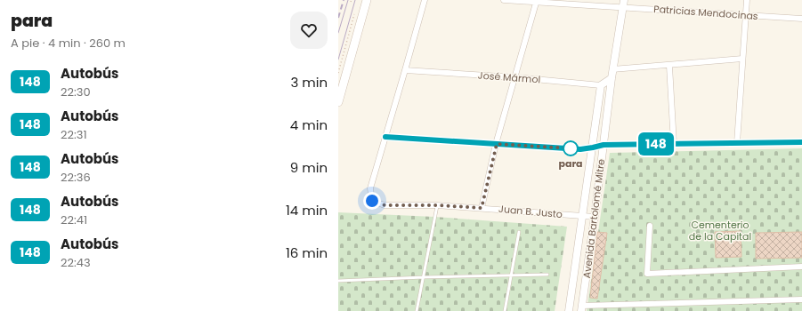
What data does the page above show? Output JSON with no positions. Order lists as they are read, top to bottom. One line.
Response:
{"streets":{"street":["Patricias Mendocinas","José Mármol","Juan B. Justo","Avenida Bartolomé Mitre"]},"crossings":[["Patricias Mendocinas","Avenida Bartolomé Mitre"],["José Mármol","Avenida Bartolomé Mitre"],["Juan B. Justo","Avenida Bartolomé Mitre"]],"parks":["Cementerio de la Capital"],"places":["para"],"lines":["bus line 148"],"page":{"heading":["para","A pie · 4 min · 260 m"],"on_map":"148","list":[{"mark":"148","name":"Autobús","note":"22:30","value":"3 min"},{"mark":"148","name":"Autobús","note":"22:31","value":"4 min"},{"mark":"148","name":"Autobús","note":"22:36","value":"9 min"},{"mark":"148","name":"Autobús","note":"22:41","value":"14 min"},{"mark":"148","name":"Autobús","note":"22:43","value":"16 min"}]}}
